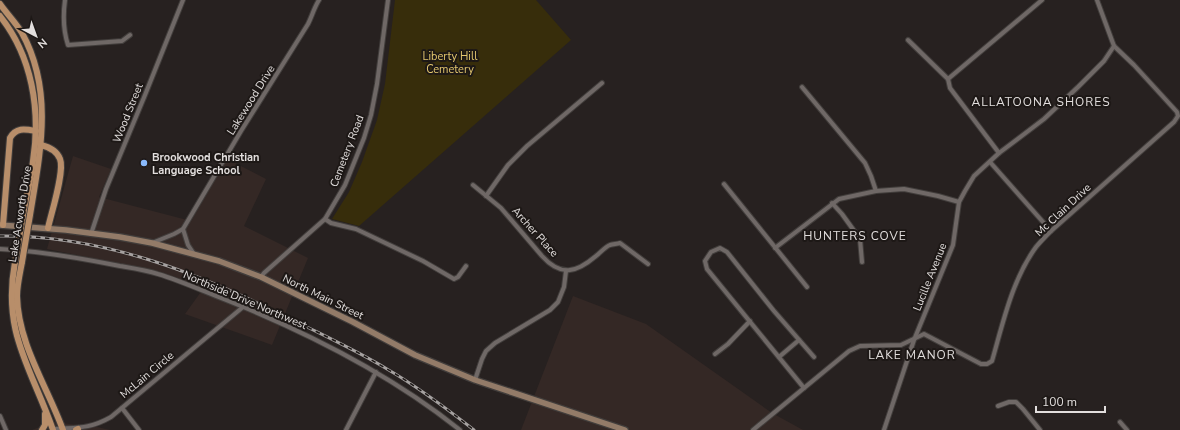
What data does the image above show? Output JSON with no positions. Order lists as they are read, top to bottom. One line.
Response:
{"streets":{"main road":["Lake Acworth Drive","North Main Street"],"street":["Lakewood Drive","Wood Street","Cemetery Road","Mc Clain Drive","Archer Place","Lucille Avenue","Northside Drive Northwest","McLain Circle"]},"crossings":[["Wood Street","North Main Street"],["Cemetery Road","North Main Street"],["Mc Clain Drive","Lucille Avenue"],["Lake Acworth Drive","McLain Circle"],["Northside Drive Northwest","McLain Circle"]],"districts":["ALLATOONA SHORES","HUNTERS COVE","LAKE MANOR"],"parks":["Liberty Hill Cemetery"],"places":["Brookwood Christian Language School"],"scale_bar":"100 m","north":"bottom right"}
